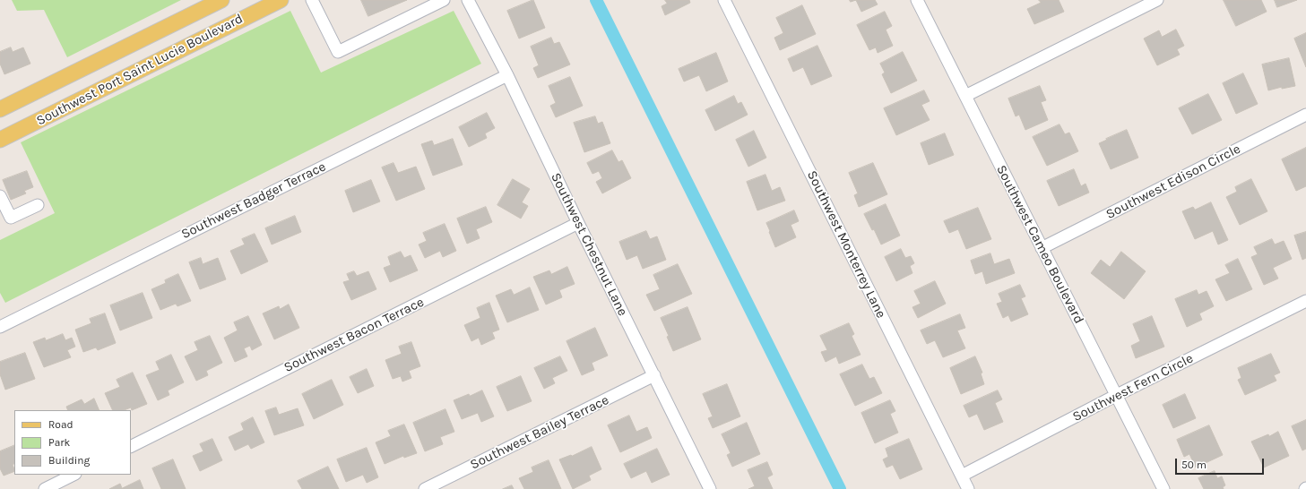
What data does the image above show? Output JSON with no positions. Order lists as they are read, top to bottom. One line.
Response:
{"streets":{"main road":["Southwest Port Saint Lucie Boulevard"],"street":["Southwest Edison Circle","Southwest Badger Terrace","Southwest Chestnut Lane","Southwest Monterrey Lane","Southwest Cameo Boulevard","Southwest Bacon Terrace","Southwest Fern Circle","Southwest Bailey Terrace"]},"crossings":[["Southwest Edison Circle","Southwest Cameo Boulevard"],["Southwest Badger Terrace","Southwest Chestnut Lane"],["Southwest Chestnut Lane","Southwest Bacon Terrace"],["Southwest Chestnut Lane","Southwest Bailey Terrace"],["Southwest Monterrey Lane","Southwest Fern Circle"],["Southwest Cameo Boulevard","Southwest Fern Circle"]],"legend":["Road","Park","Building"],"scale_bar":"50 m"}
